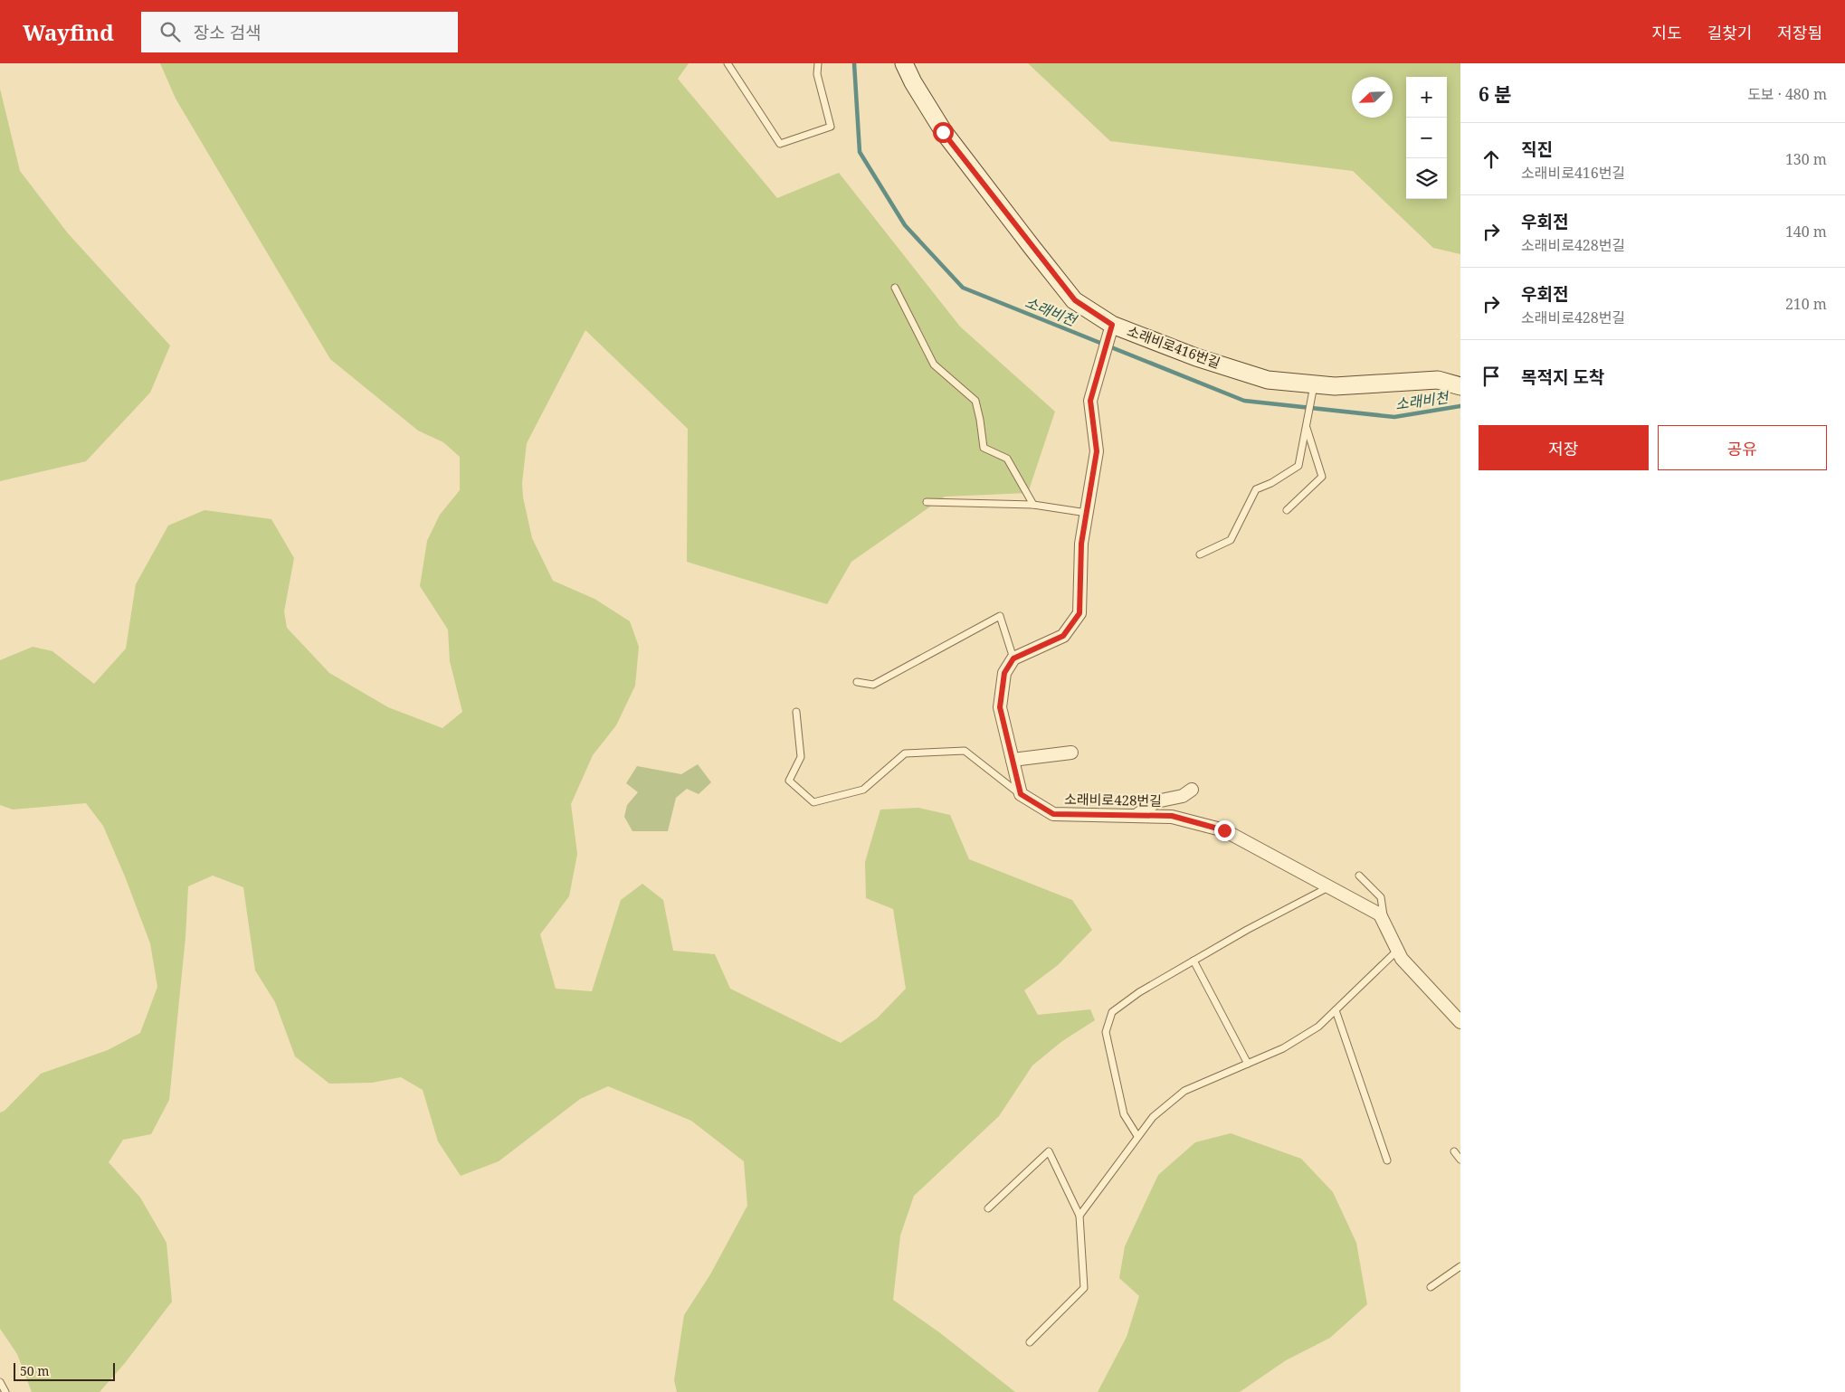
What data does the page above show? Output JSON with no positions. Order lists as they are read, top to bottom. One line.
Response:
{"streets":{"street":["소래비로416번길","소래비로428번길"]},"water":["소래비천"],"scale_bar":"50 m","north":"bottom left","page":{"header":"Wayfind","search":"장소 검색","nav":["지도","길찾기","저장됨"],"heading":["6 분","도보 · 480 m"],"map_buttons":["+","−"],"list":[["직진","소래비로416번길","130 m"],["우회전","소래비로428번길","140 m"],["우회전","소래비로428번길","210 m"],"목적지 도착"],"buttons":["저장","공유"],"scale":"50 m"}}
